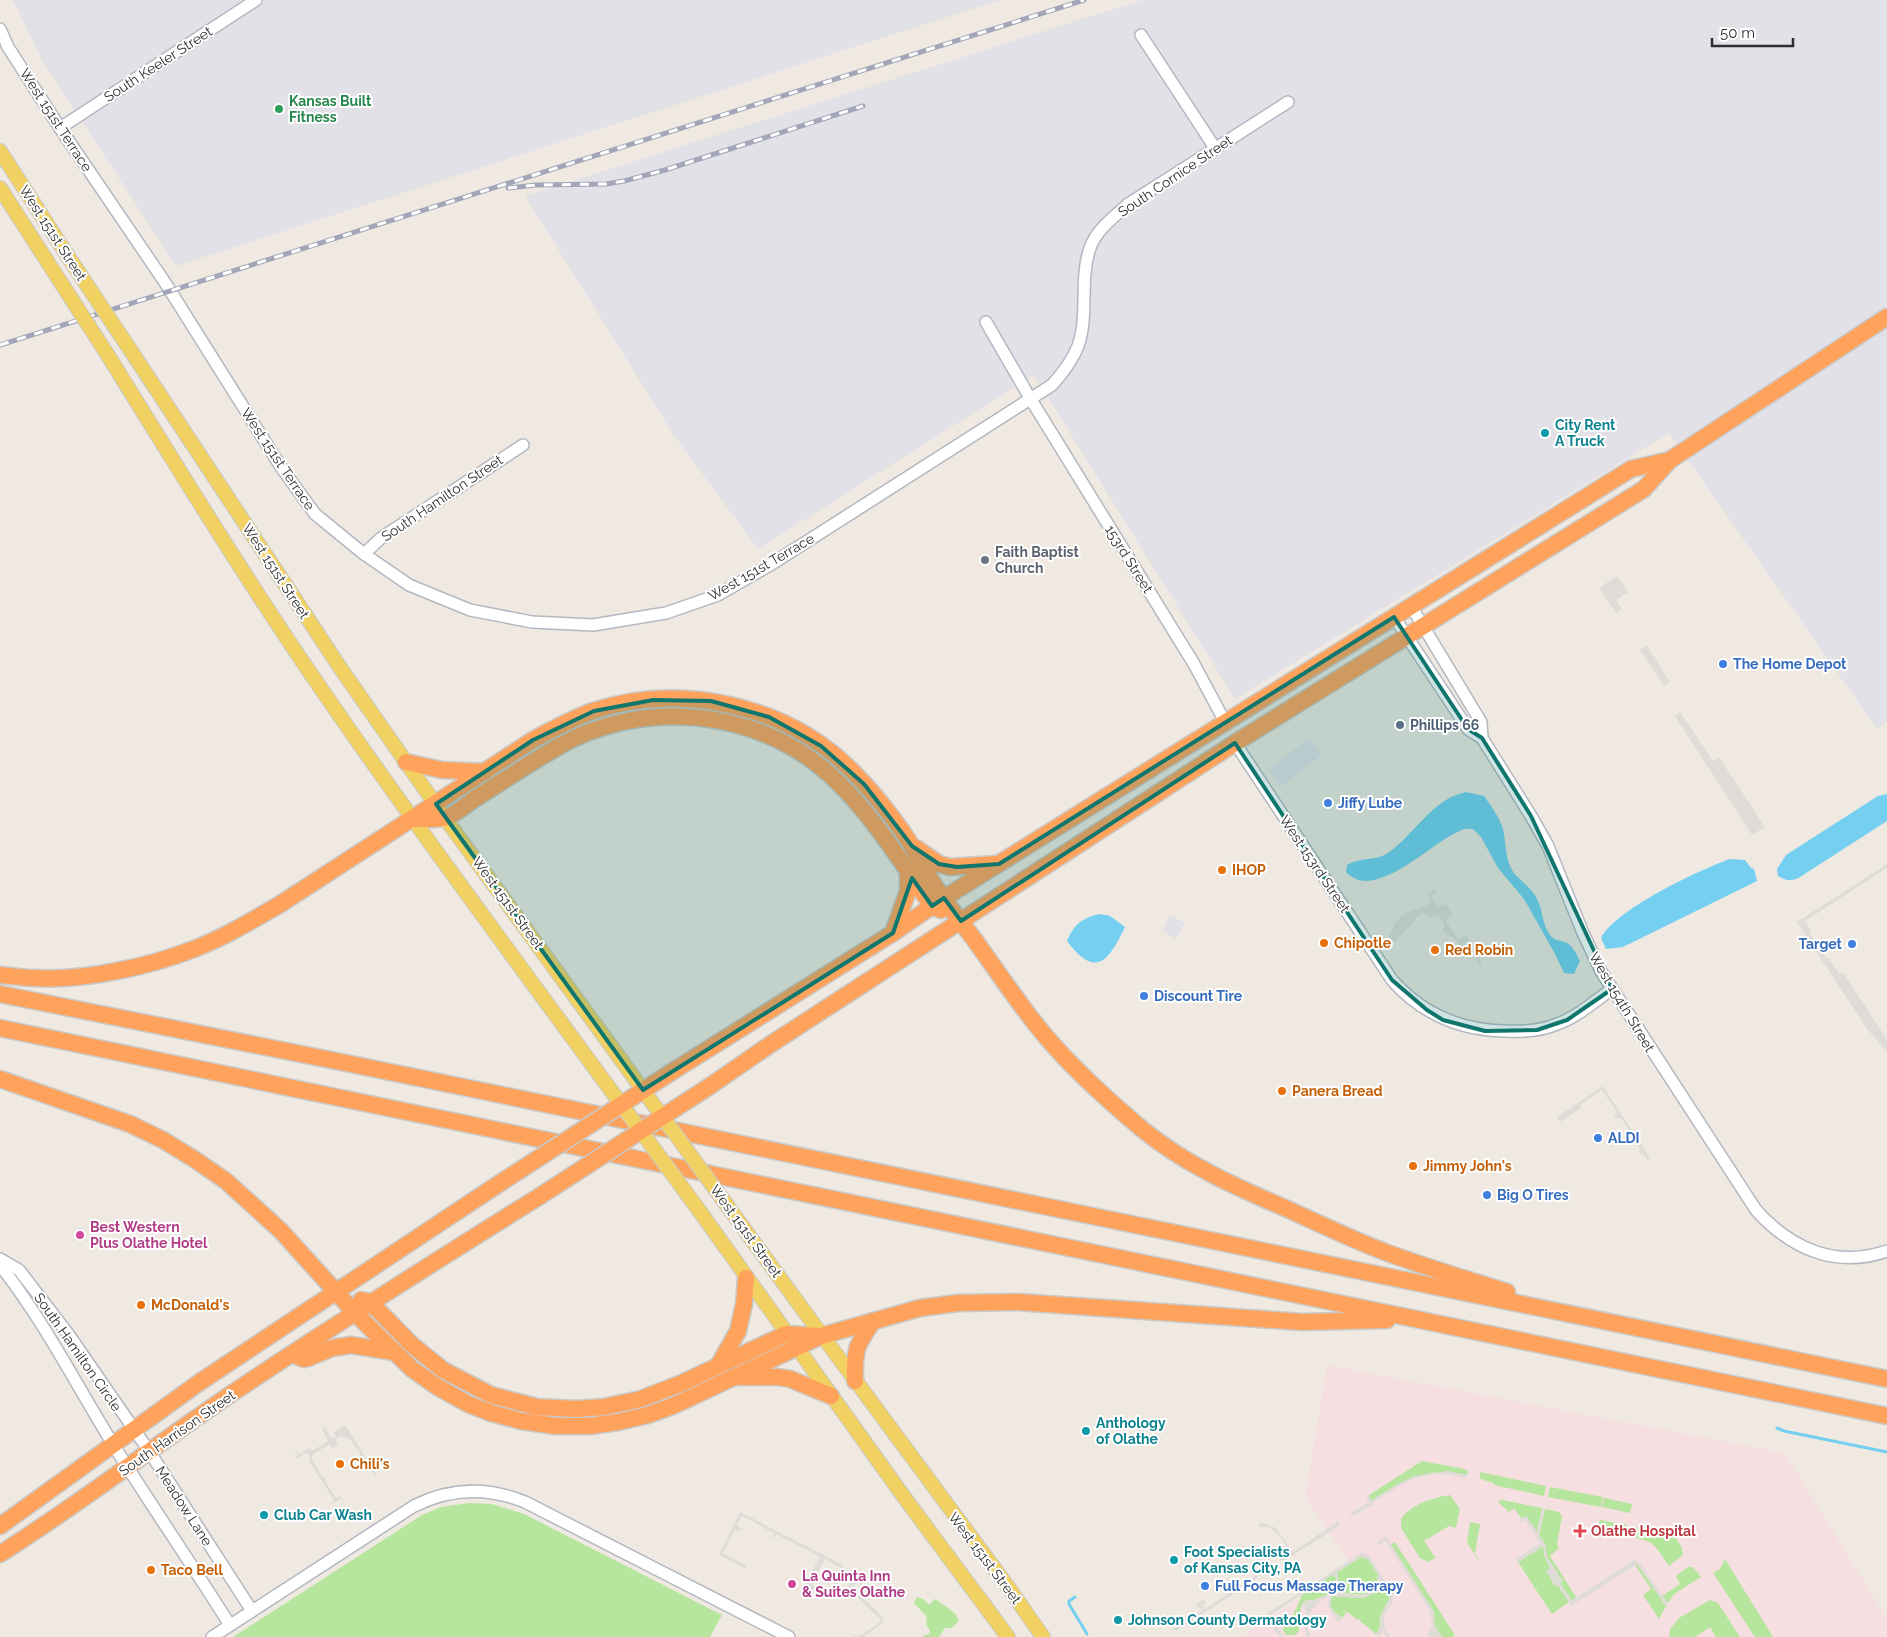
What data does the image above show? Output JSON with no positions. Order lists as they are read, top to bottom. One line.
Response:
{"streets":{"highway":["South Harrison Street"],"main road":["West 151st Street"],"street":["South Keeler Street","West 151st Terrace","South Cornice Street","South Hamilton Street","153rd Street","West 153rd Street","West 154th Street","South Hamilton Circle","Meadow Lane"]},"crossings":[["South Keeler Street","West 151st Terrace"],["West 151st Terrace","South Cornice Street"],["West 151st Terrace","South Hamilton Street"],["West 151st Terrace","153rd Street"],["South Cornice Street","153rd Street"],["153rd Street","South Harrison Street"],["West 153rd Street","West 154th Street"],["West 153rd Street","South Harrison Street"],["West 154th Street","South Harrison Street"],["South Hamilton Circle","South Harrison Street"],["South Hamilton Circle","Meadow Lane"],["South Harrison Street","Meadow Lane"]],"places":{"other":["Kansas Built Fitness","City Rent A Truck","Faith Baptist Church","The Home Depot","Phillips 66","Jiffy Lube","IHOP","Chipotle","Target","Red Robin","Discount Tire","Panera Bread","ALDI","Jimmy John's","Big O Tires","Best Western Plus Olathe Hotel","McDonald's","Anthology of Olathe","Chili's","Club Car Wash","Foot Specialists of Kansas City, PA","Taco Bell","La Quinta Inn & Suites Olathe","Full Focus Massage Therapy","Johnson County Dermatology"],"health":["Olathe Hospital"]},"scale_bar":"50 m"}
